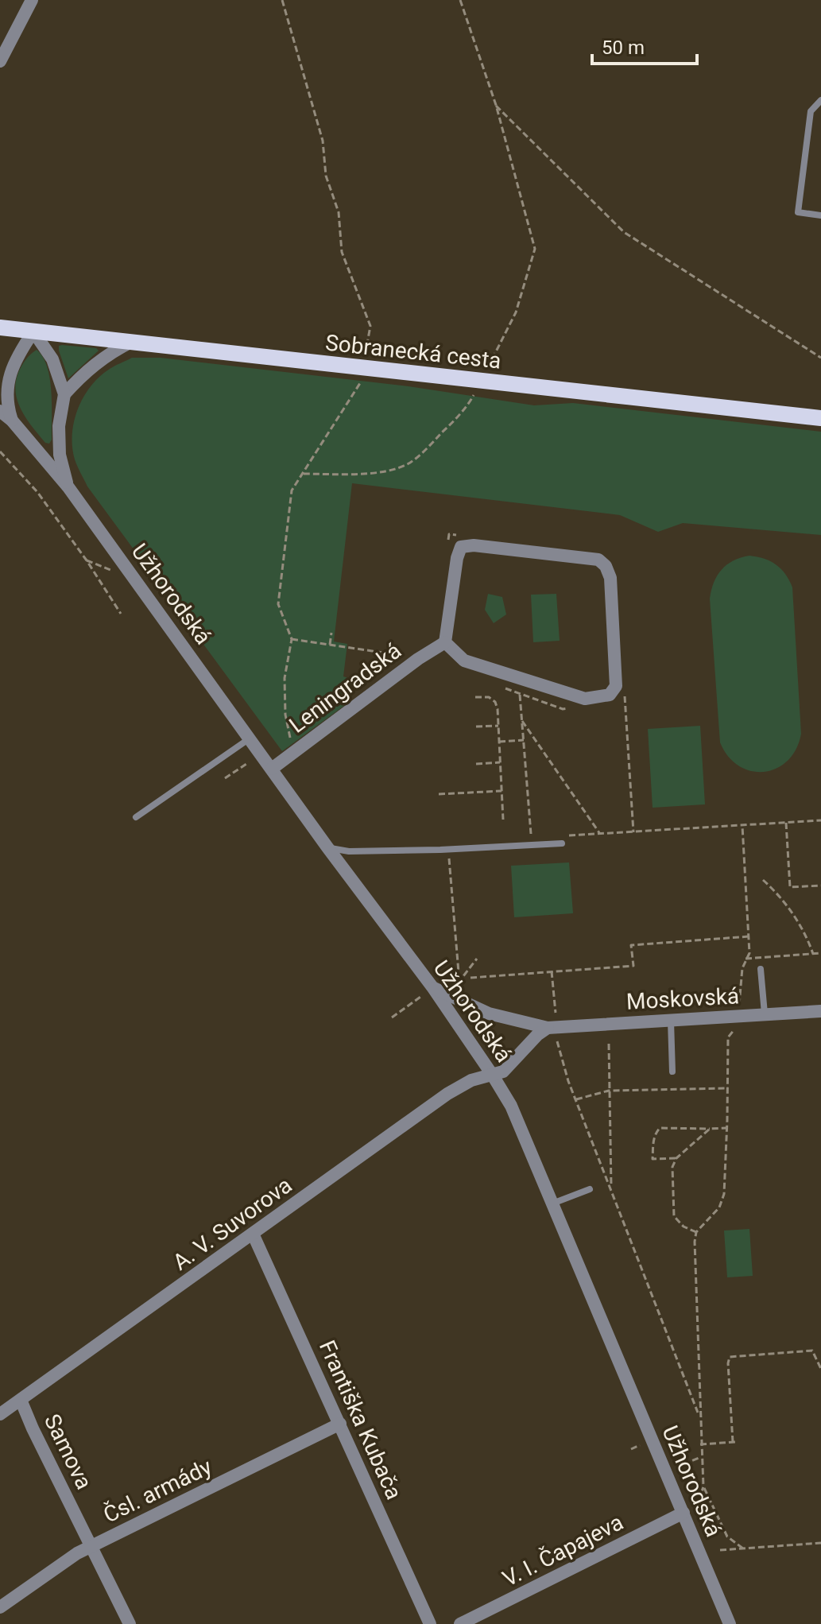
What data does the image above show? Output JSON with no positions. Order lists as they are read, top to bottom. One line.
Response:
{"streets":{"main road":["Sobranecká cesta"],"street":["Užhorodská","Leningradská","Moskovská","A. V. Suvorova","Františka Kubača","Samova","Čsl. armády","V. I. Čapajeva"]},"crossings":[["Sobranecká cesta","Užhorodská"],["Užhorodská","Leningradská"],["Užhorodská","Moskovská"],["Užhorodská","A. V. Suvorova"],["Užhorodská","V. I. Čapajeva"],["A. V. Suvorova","Františka Kubača"],["A. V. Suvorova","Samova"],["Františka Kubača","Čsl. armády"],["Samova","Čsl. armády"]],"scale_bar":"50 m"}
